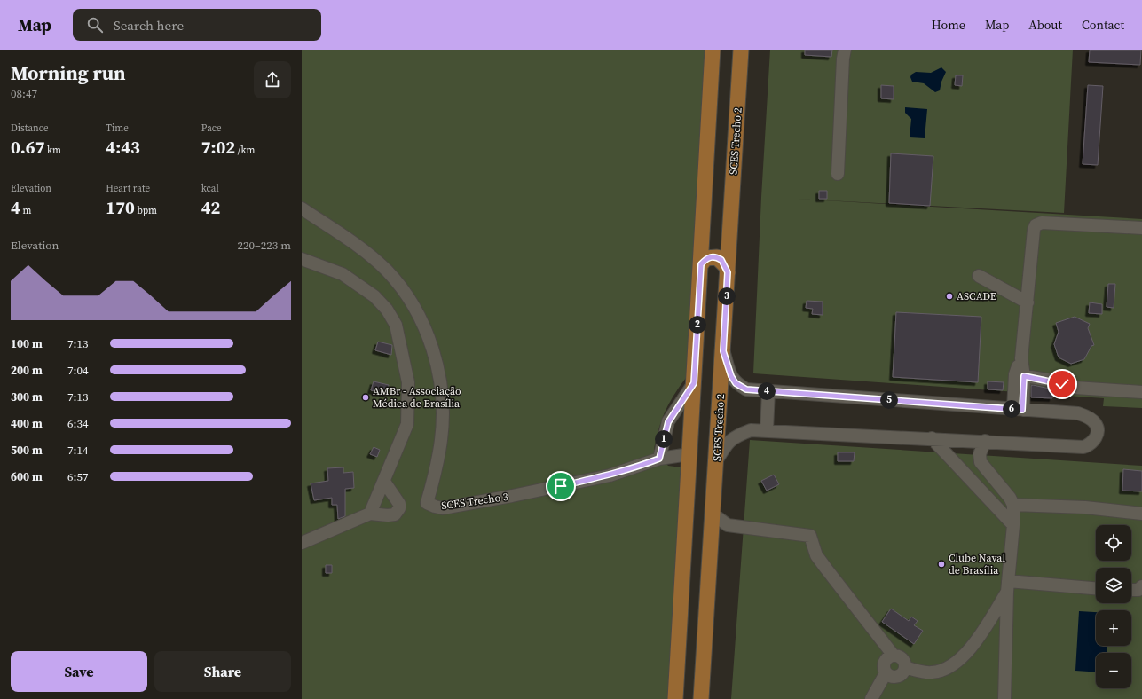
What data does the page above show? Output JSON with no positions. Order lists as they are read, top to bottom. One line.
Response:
{"streets":{"main road":["SCES Trecho 2"],"street":["SCES Trecho 3"]},"places":["ASCADE","AMBr - Associação Médica de Brasília","Clube Naval de Brasília"],"page":{"header":"Map","search":"Search here","nav":["Home","Map","About","Contact"],"heading":["Morning run","08:47"],"stats":[["Distance","0.67 km"],["Time","4:43"],["Pace","7:02 /km"],["Elevation","4 m"],["Heart rate","170 bpm"],["kcal","42"]],"chart":["Elevation","220–223 m"],"pins":["3","2","4","5","6","1"],"list":[{"name":"100 m","note":"7:13"},{"name":"200 m","note":"7:04"},{"name":"300 m","note":"7:13"},{"name":"400 m","note":"6:34"},{"name":"500 m","note":"7:14"},{"name":"600 m","note":"6:57"}],"map_buttons":["+","−"],"buttons":["Save","Share"]}}
